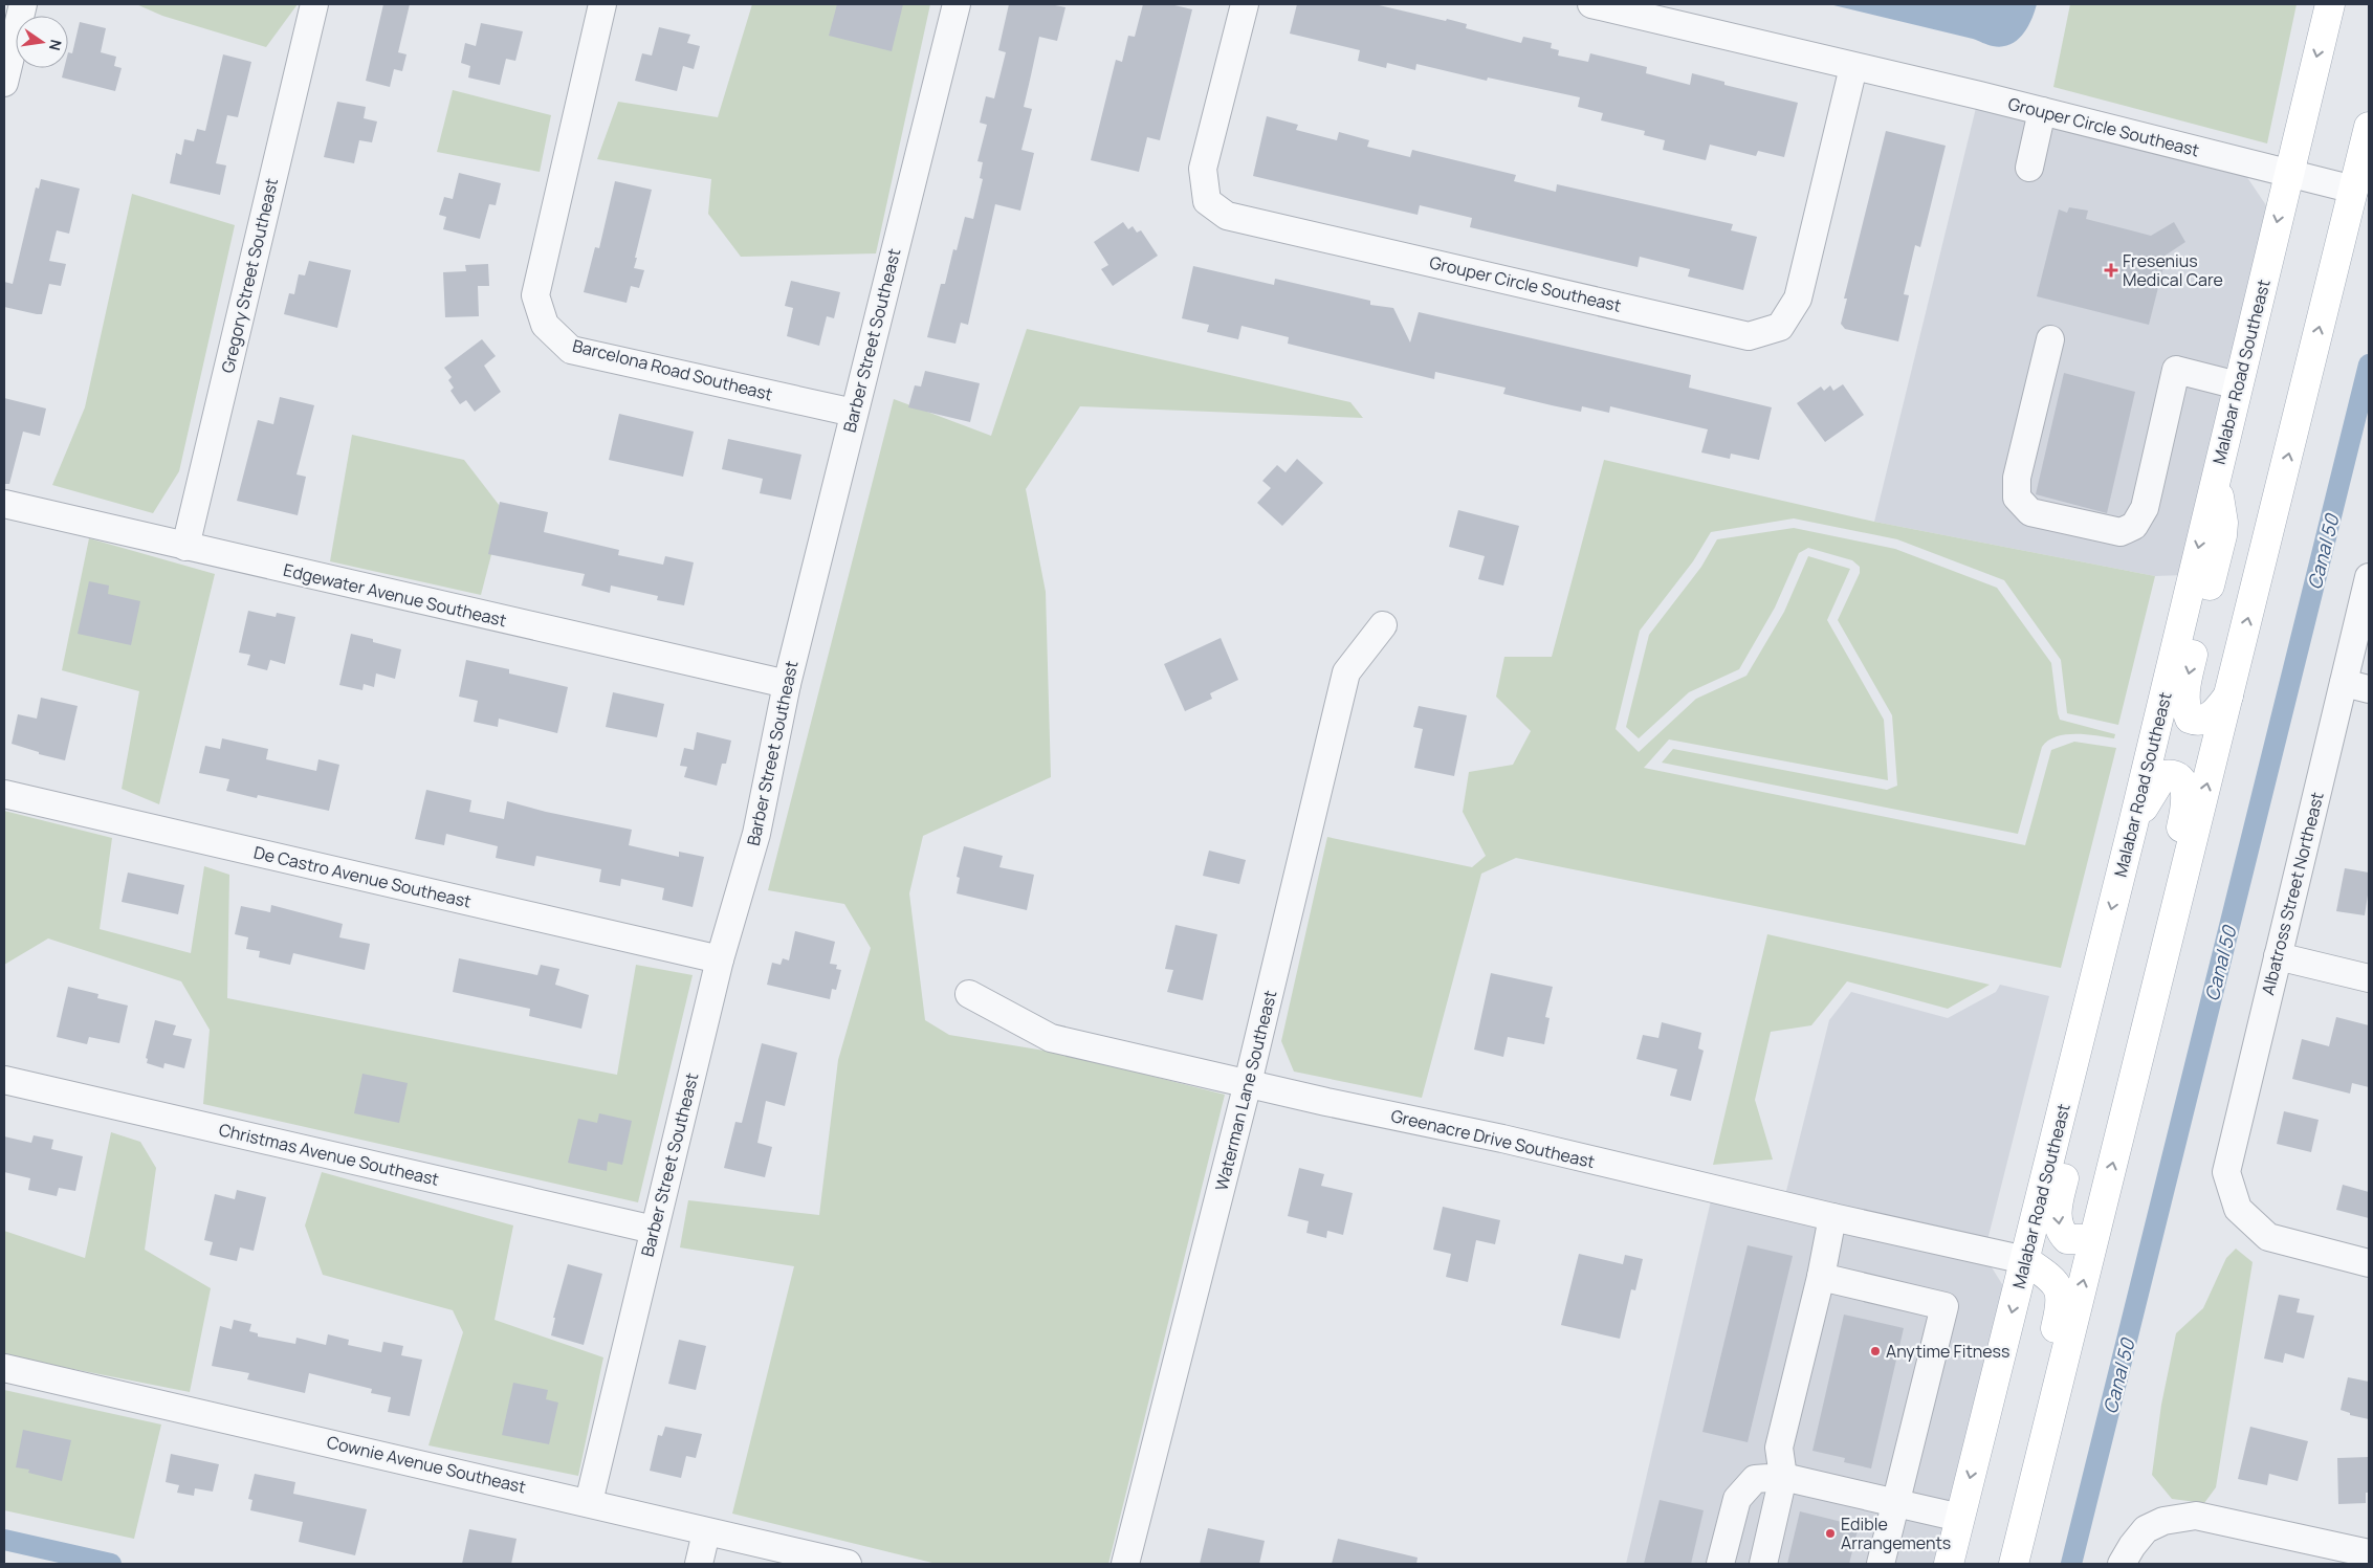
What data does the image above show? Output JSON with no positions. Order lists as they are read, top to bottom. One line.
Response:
{"streets":{"main road":["Malabar Road Southeast"],"street":["Grouper Circle Southeast","Gregory Street Southeast","Barber Street Southeast","Barcelona Road Southeast","Edgewater Avenue Southeast","De Castro Avenue Southeast","Albatross Street Northeast","Waterman Lane Southeast","Greenacre Drive Southeast","Christmas Avenue Southeast","Cownie Avenue Southeast"]},"crossings":[["Grouper Circle Southeast","Malabar Road Southeast"],["Gregory Street Southeast","Edgewater Avenue Southeast"],["Barber Street Southeast","Barcelona Road Southeast"],["Barber Street Southeast","Edgewater Avenue Southeast"],["Barber Street Southeast","De Castro Avenue Southeast"],["Barber Street Southeast","Christmas Avenue Southeast"],["Barber Street Southeast","Cownie Avenue Southeast"],["Malabar Road Southeast","Greenacre Drive Southeast"],["Waterman Lane Southeast","Greenacre Drive Southeast"]],"water":["Canal 50"],"places":{"health":["Fresenius Medical Care"],"other":["Anytime Fitness","Edible Arrangements"]},"north":"right"}
